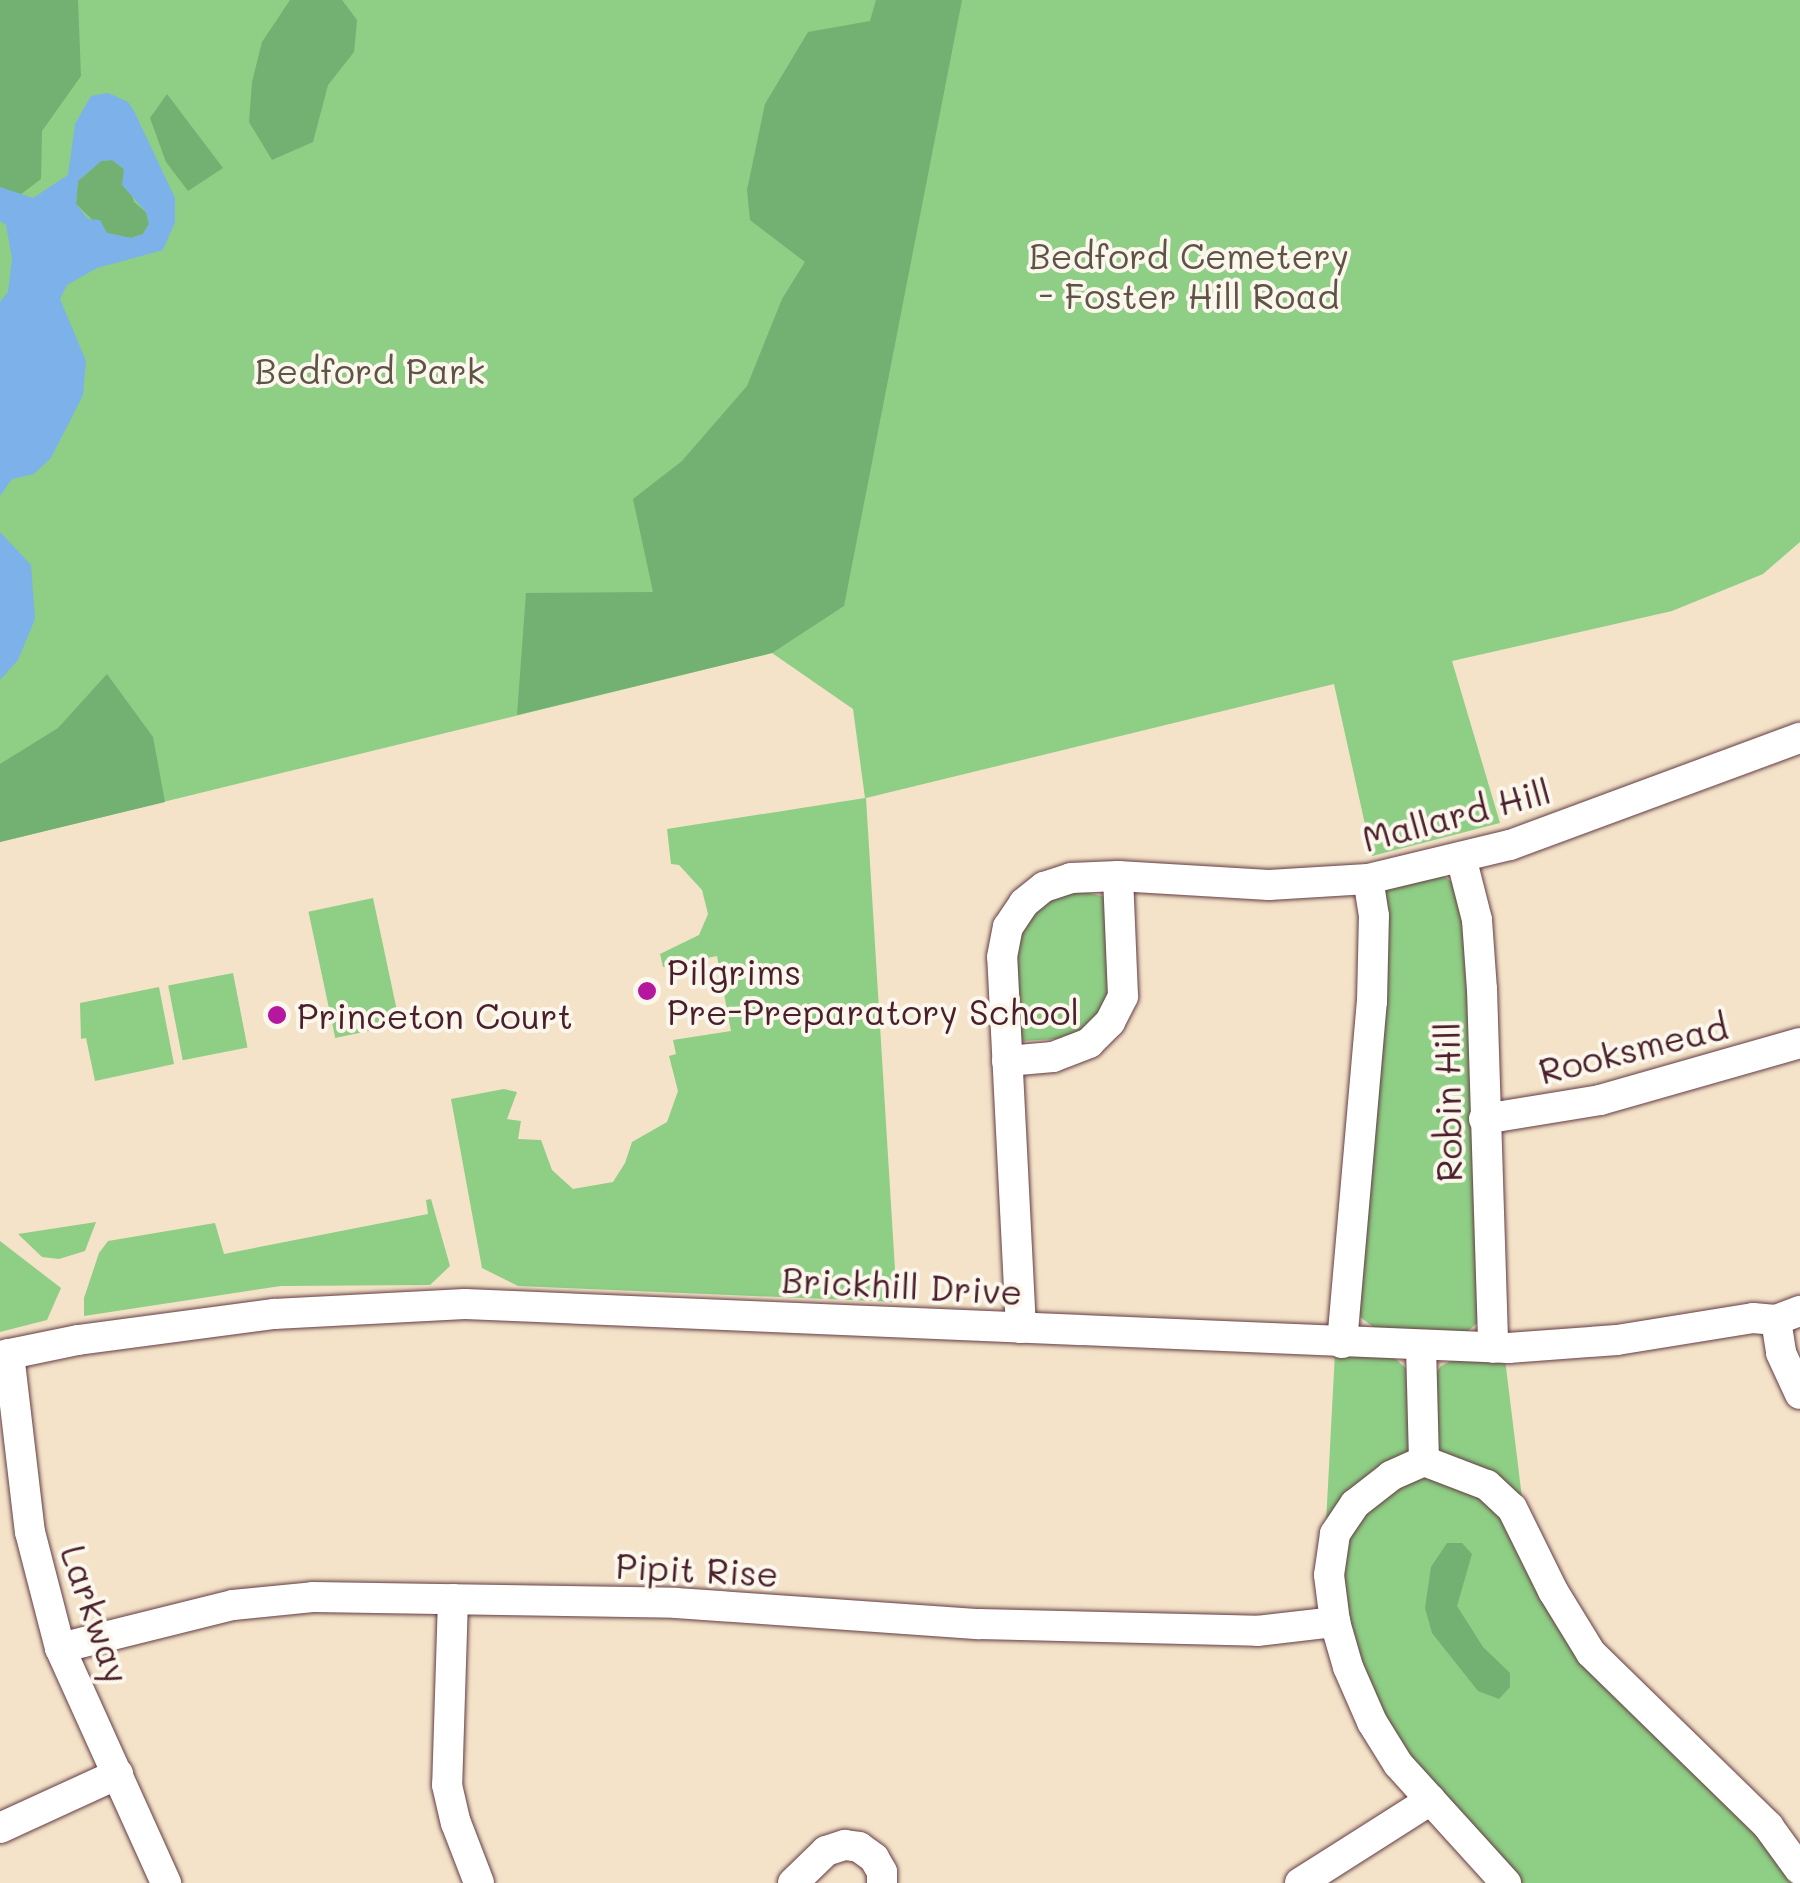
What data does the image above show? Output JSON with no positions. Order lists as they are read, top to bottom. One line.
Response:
{"streets":{"street":["Mallard Hill","Rooksmead","Robin Hill","Brickhill Drive","Pipit Rise","Larkway"]},"crossings":[["Mallard Hill","Robin Hill"],["Mallard Hill","Brickhill Drive"],["Rooksmead","Robin Hill"],["Robin Hill","Brickhill Drive"],["Brickhill Drive","Larkway"],["Pipit Rise","Larkway"]],"parks":["Bedford Cemetery - Foster Hill Road","Bedford Park"],"places":["Pilgrims Pre-Preparatory School","Princeton Court"]}
